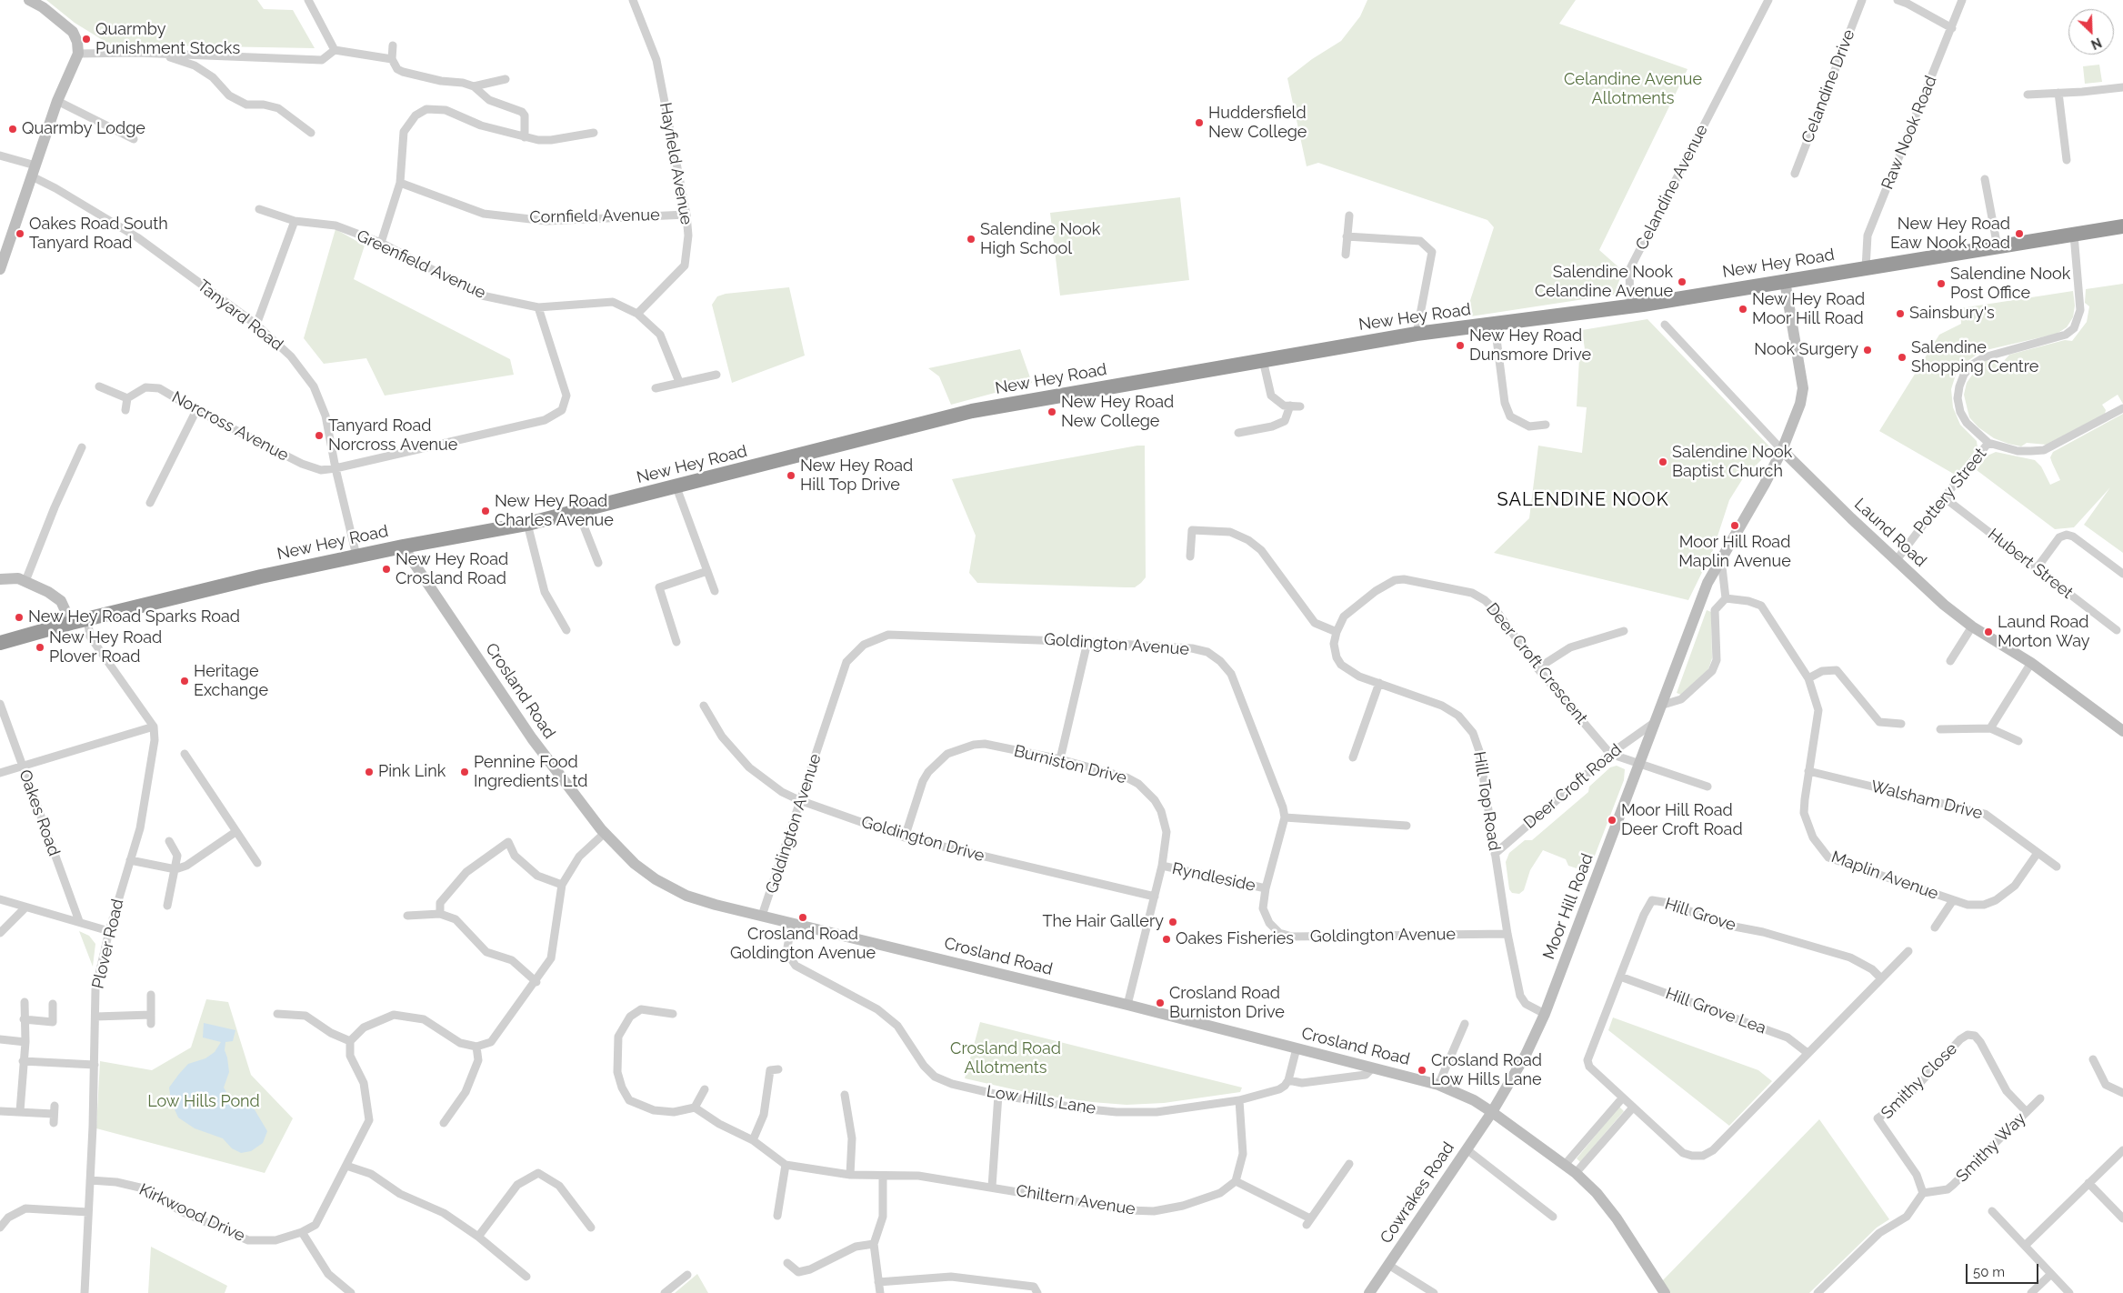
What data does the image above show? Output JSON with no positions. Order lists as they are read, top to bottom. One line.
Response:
{"streets":{"highway":["New Hey Road"],"street":["Celandine Drive","Raw Nook Road","Hayfield Avenue","Celandine Avenue","Cornfield Avenue","Greenfield Avenue","Tanyard Road","Norcross Avenue","Pottery Street","Laund Road","Hubert Street","Goldington Avenue","Deer Croft Crescent","Crosland Road","Burniston Drive","Deer Croft Road","Walsham Drive","Hill Top Road","Oakes Road","Goldington Drive","Maplin Avenue","Ryndleside","Moor Hill Road","Hill Grove","Plover Road","Hill Grove Lea","Smithy Close","Low Hills Lane","Smithy Way","Cowrakes Road","Chiltern Avenue","Kirkwood Drive"]},"crossings":[["Raw Nook Road","New Hey Road"],["Hayfield Avenue","Cornfield Avenue"],["Hayfield Avenue","Greenfield Avenue"],["Celandine Avenue","New Hey Road"],["New Hey Road","Tanyard Road"],["New Hey Road","Crosland Road"],["New Hey Road","Moor Hill Road"],["Greenfield Avenue","Norcross Avenue"],["Tanyard Road","Norcross Avenue"],["Pottery Street","Laund Road"],["Pottery Street","Hubert Street"],["Laund Road","Moor Hill Road"],["Goldington Avenue","Crosland Road"],["Goldington Avenue","Hill Top Road"],["Goldington Avenue","Goldington Drive"],["Goldington Avenue","Ryndleside"],["Deer Croft Crescent","Deer Croft Road"],["Deer Croft Crescent","Hill Top Road"],["Crosland Road","Burniston Drive"],["Crosland Road","Moor Hill Road"],["Crosland Road","Low Hills Lane"],["Crosland Road","Cowrakes Road"],["Burniston Drive","Goldington Drive"],["Burniston Drive","Ryndleside"],["Deer Croft Road","Hill Top Road"],["Deer Croft Road","Moor Hill Road"],["Walsham Drive","Maplin Avenue"],["Hill Top Road","Moor Hill Road"],["Moor Hill Road","Cowrakes Road"],["Hill Grove","Hill Grove Lea"],["Plover Road","Kirkwood Drive"],["Smithy Close","Smithy Way"]],"districts":["SALENDINE NOOK"],"parks":["Celandine Avenue Allotments","Crosland Road Allotments","Low Hills Pond"],"places":["Quarmby Punishment Stocks","Huddersfield New College","Quarmby Lodge","Oakes Road South Tanyard Road","New Hey Road Eaw Nook Road","Salendine Nook High School","Salendine Nook Celandine Avenue","Salendine Nook Post Office","New Hey Road Moor Hill Road","Sainsbury's","New Hey Road Dunsmore Drive","Nook Surgery","Salendine Shopping Centre","New Hey Road New College","Tanyard Road Norcross Avenue","Salendine Nook Baptist Church","New Hey Road Hill Top Drive","New Hey Road Charles Avenue","Moor Hill Road Maplin Avenue","New Hey Road Crosland Road","New Hey Road Sparks Road","Laund Road Morton Way","New Hey Road Plover Road","Heritage Exchange","Pink Link","Pennine Food Ingredients Ltd","Moor Hill Road Deer Croft Road","Crosland Road Goldington Avenue","The Hair Gallery","Oakes Fisheries","Crosland Road Burniston Drive","Crosland Road Low Hills Lane"],"scale_bar":"50 m","north":"bottom right"}
